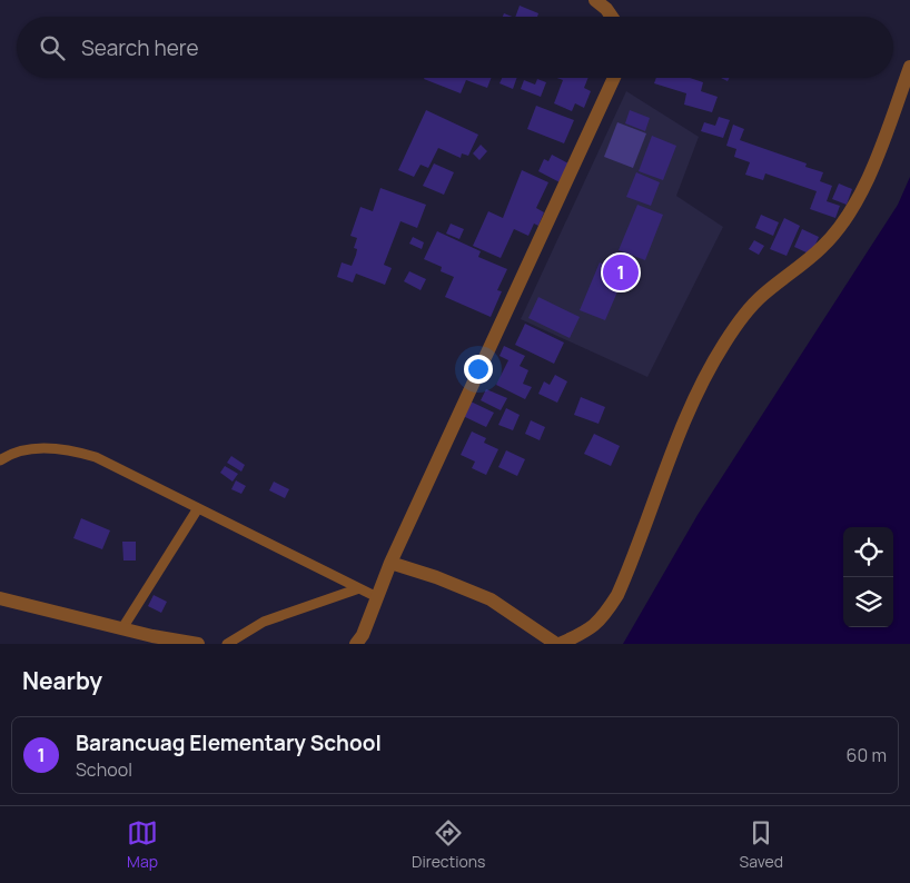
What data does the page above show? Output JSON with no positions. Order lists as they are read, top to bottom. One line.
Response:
{"page":{"search":"Search here","pins":"1","heading":"Nearby","list":[{"mark":"1","name":"Barancuag Elementary School","note":"School","value":"60 m"}],"nav":["Map","Directions","Saved"]}}
